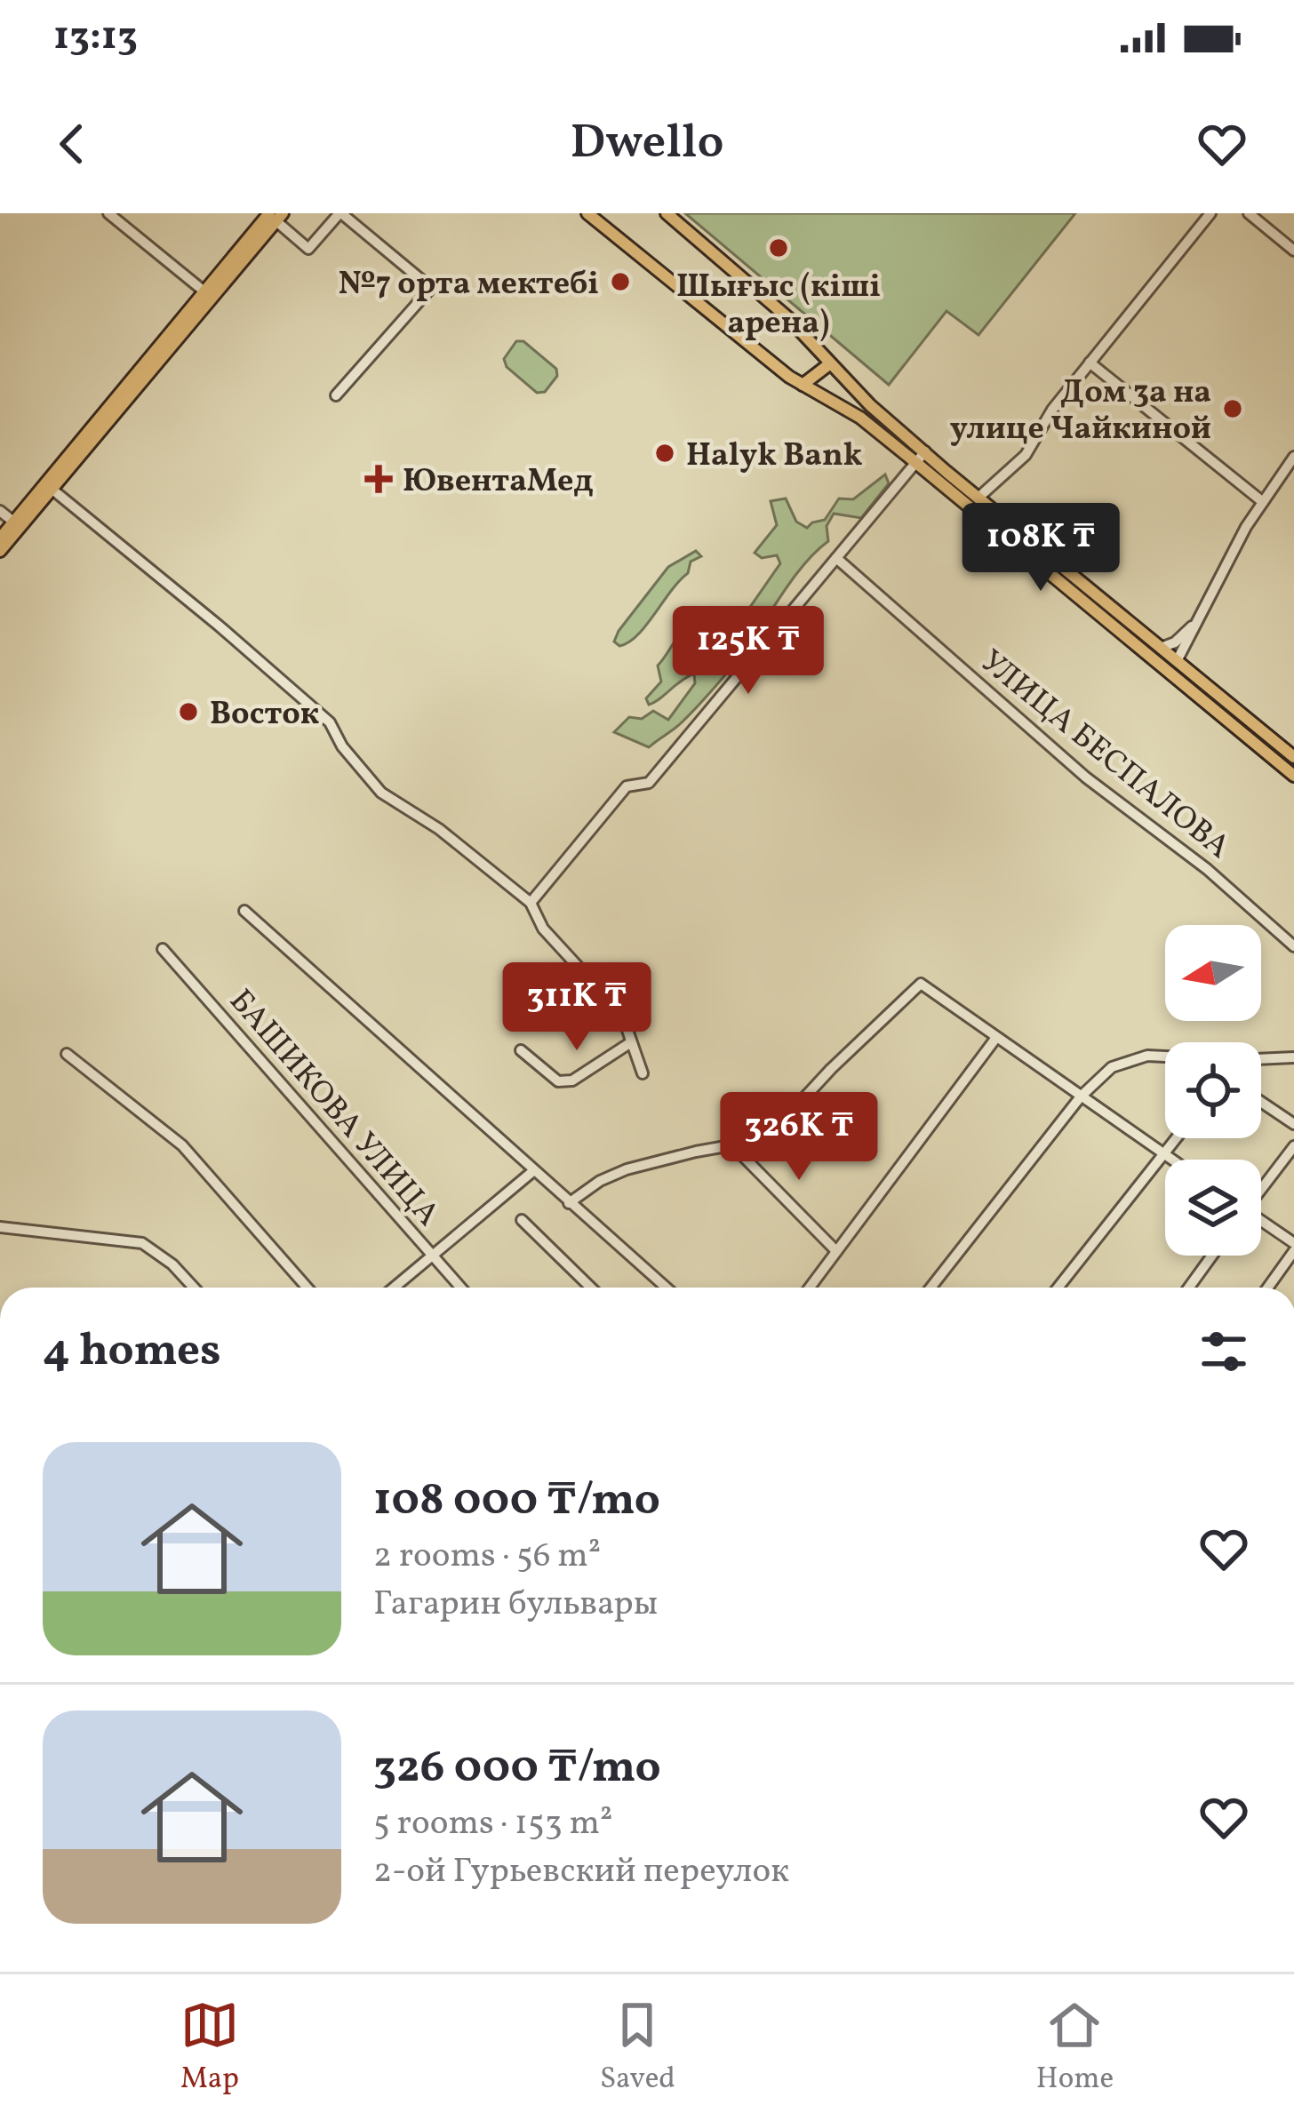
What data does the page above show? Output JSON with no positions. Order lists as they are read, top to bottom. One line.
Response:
{"streets":{"street":["УЛИЦА БЕСПАЛОВА","БАШИКОВА УЛИЦА"]},"places":{"other":["Шығыс (кіші арена)","№7 орта мектебі","Дом 3а на улице Чайкиной","Halyk Bank","Восток"],"health":["ЮвентаМед"]},"north":"left","page":{"status":"13:13","header":"Dwello","price":["108K ₸","125K ₸","311K ₸","326K ₸"],"heading":"4 homes","list":[{"name":"108 000 ₸/mo","note":"2 rooms · 56 m² · Гагарин бульвары"},{"name":"326 000 ₸/mo","note":"5 rooms · 153 m² · 2-ой Гурьевский переулок"}],"tabs":["Map","Saved","Home"]}}
